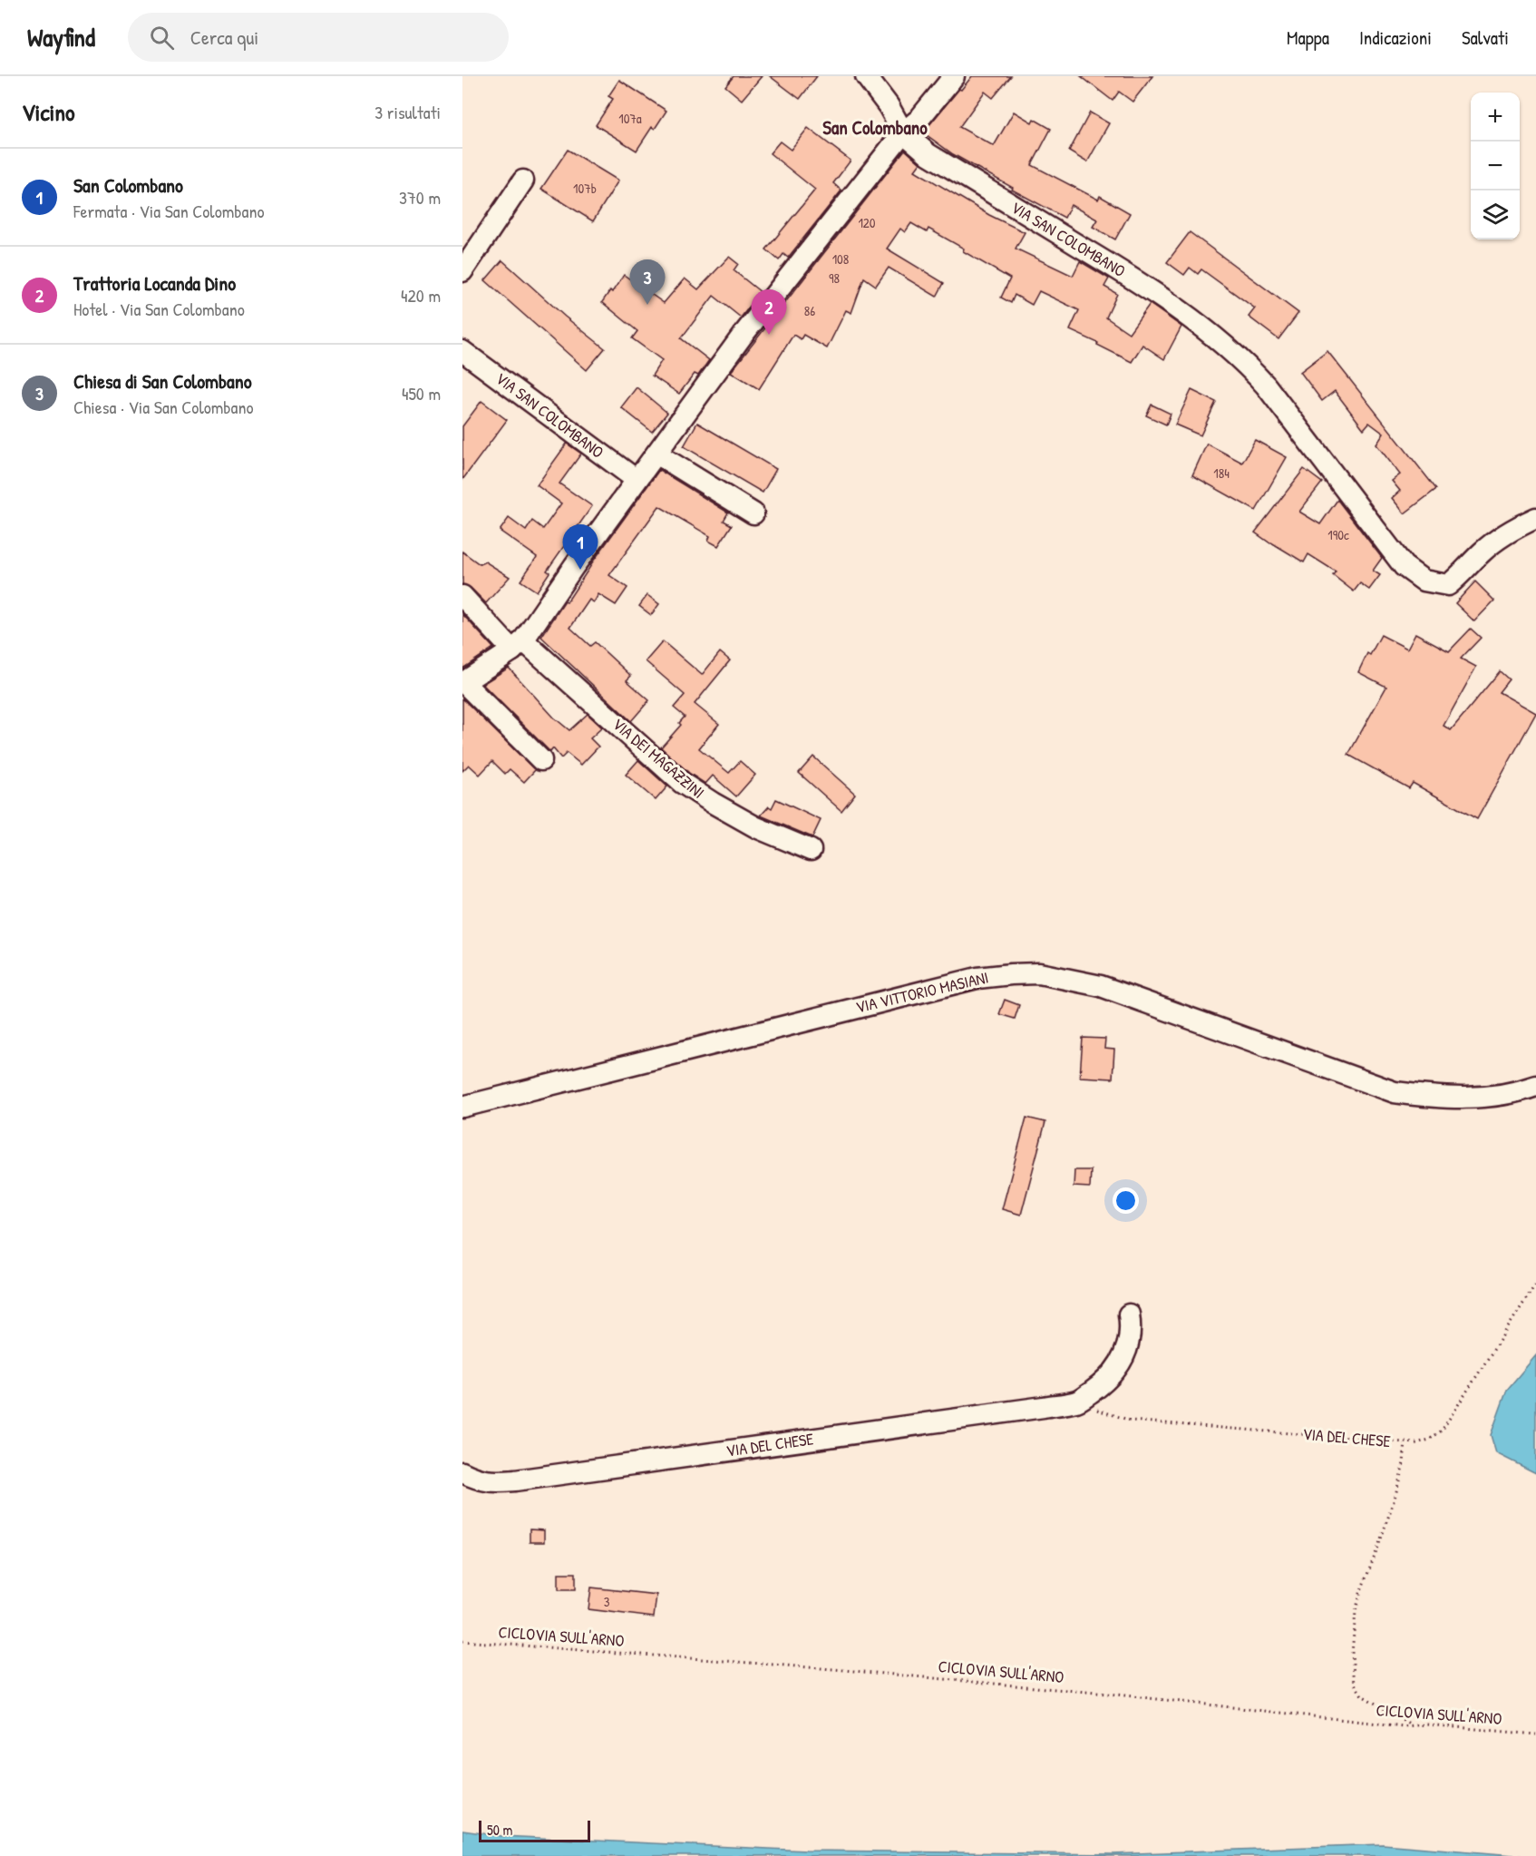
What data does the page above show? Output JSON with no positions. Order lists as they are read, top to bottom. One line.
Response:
{"streets":{"street":["VIA SAN COLOMBANO","VIA DEI MAGAZZINI","VIA VITTORIO MASIANI","VIA DEL CHESE"],"path":["CICLOVIA SULL'ARNO"]},"districts":["San Colombano"],"house_numbers":["107a","107b","120","108","98","86","184","190c","3"],"scale_bar":"50 m","page":{"header":"Wayfind","search":"Cerca qui","nav":["Mappa","Indicazioni","Salvati"],"heading":["Vicino","3 risultati"],"map_buttons":["+","−"],"list":[{"mark":"1","name":"San Colombano","note":"Fermata · Via San Colombano","value":"370 m"},{"mark":"2","name":"Trattoria Locanda Dino","note":"Hotel · Via San Colombano","value":"420 m"},{"mark":"3","name":"Chiesa di San Colombano","note":"Chiesa · Via San Colombano","value":"450 m"}],"pins":["3","2","1"],"scale":"50 m"}}
